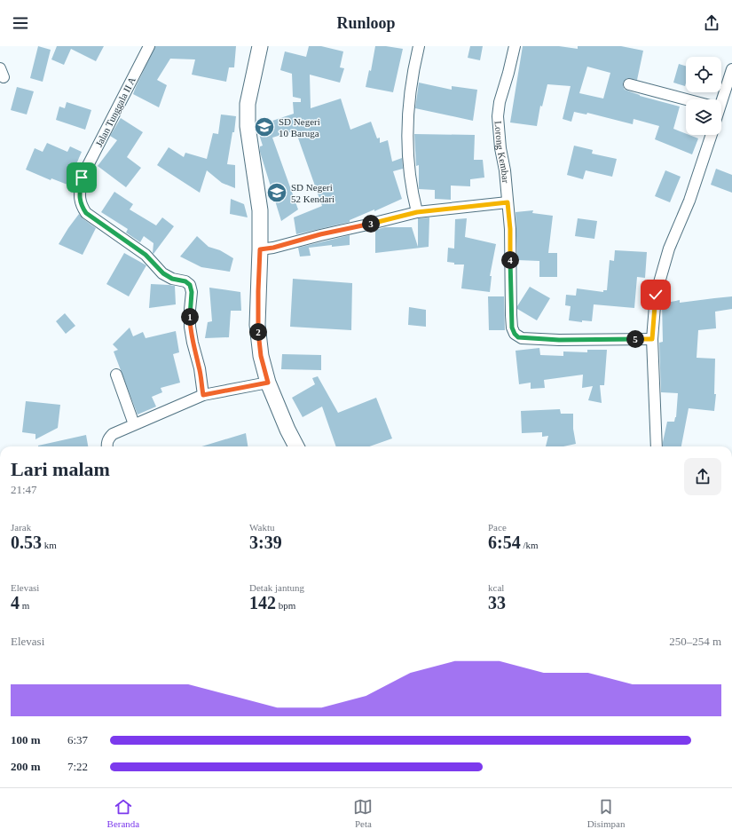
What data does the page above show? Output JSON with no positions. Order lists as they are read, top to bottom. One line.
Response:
{"streets":{"street":["Jalan Tunggala II A","Lorong Kembar"]},"places":{"school or university":["SD Negeri 10 Baruga","SD Negeri 52 Kendari"]},"page":{"header":"Runloop","pins":["3","4","1","2","5"],"heading":["Lari malam","21:47"],"stats":[["Jarak","0.53 km"],["Waktu","3:39"],["Pace","6:54 /km"],["Elevasi","4 m"],["Detak jantung","142 bpm"],["kcal","33"]],"chart":["Elevasi","250–254 m"],"list":[{"name":"100 m","note":"6:37"},{"name":"200 m","note":"7:22"}],"tabs":["Beranda","Peta","Disimpan"]}}
